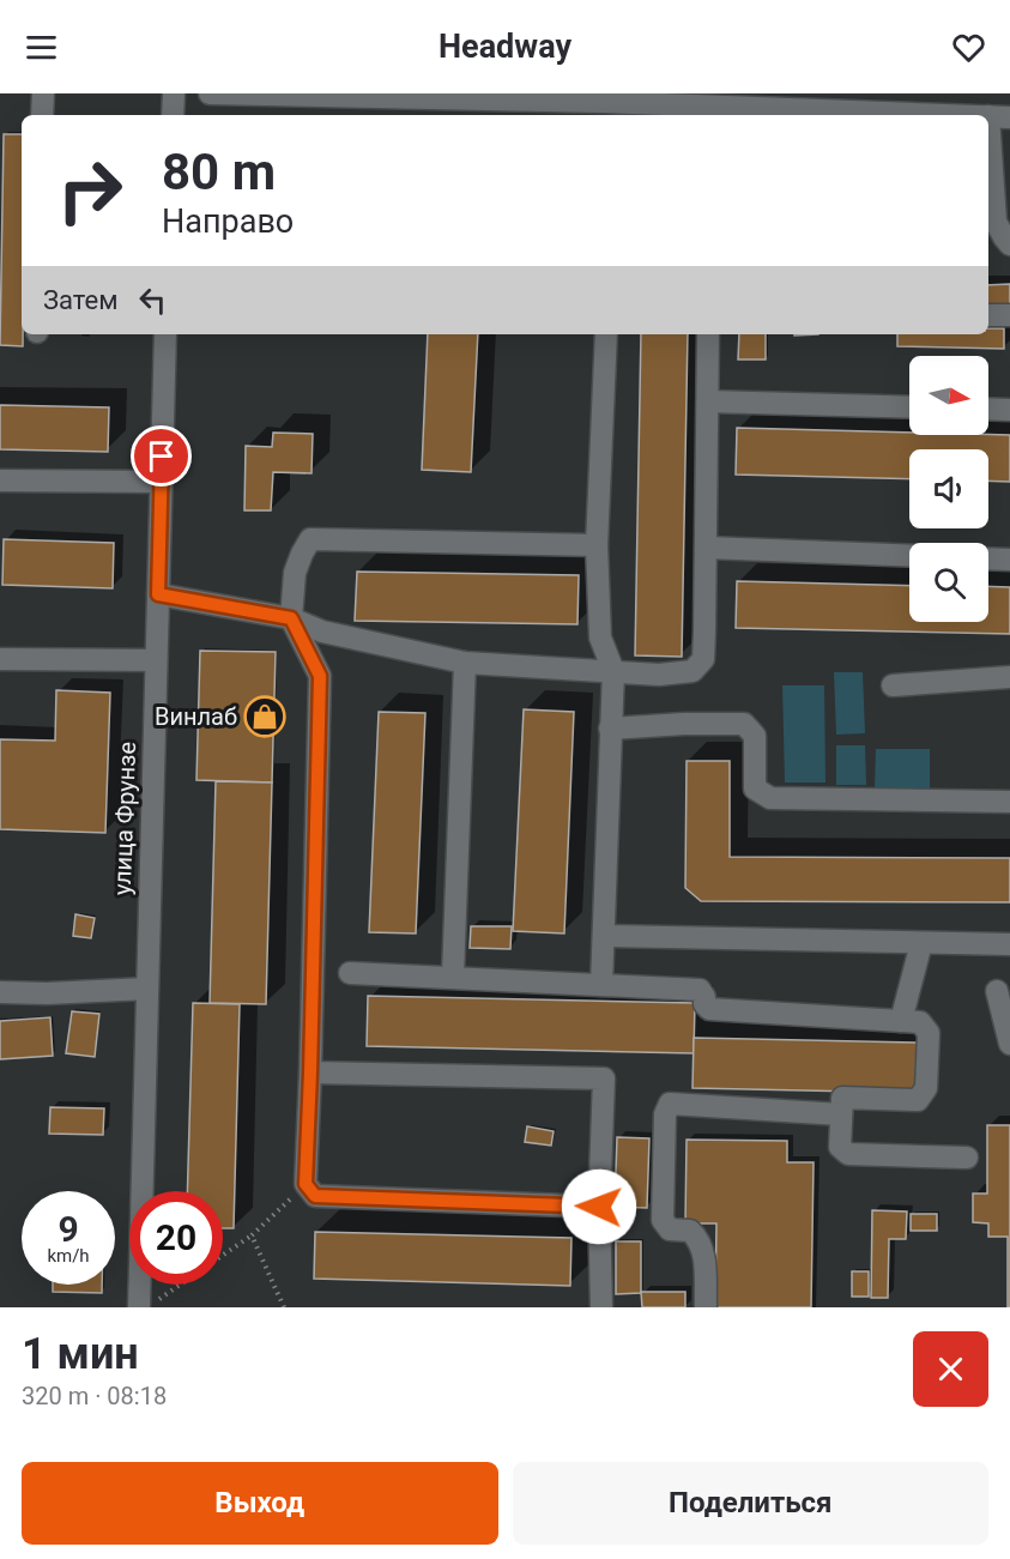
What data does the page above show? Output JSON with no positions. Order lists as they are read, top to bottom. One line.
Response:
{"streets":{"street":["улица Фрунзе"]},"places":{"shop":["Винлаб"]},"north":"right","page":{"header":"Headway","turn":["80 m","Направо"],"then":"Затем","speed":"9 km/h","limit":"20","heading":["1 мин","320 m · 08:18"],"buttons":["Выход","Поделиться"]}}
